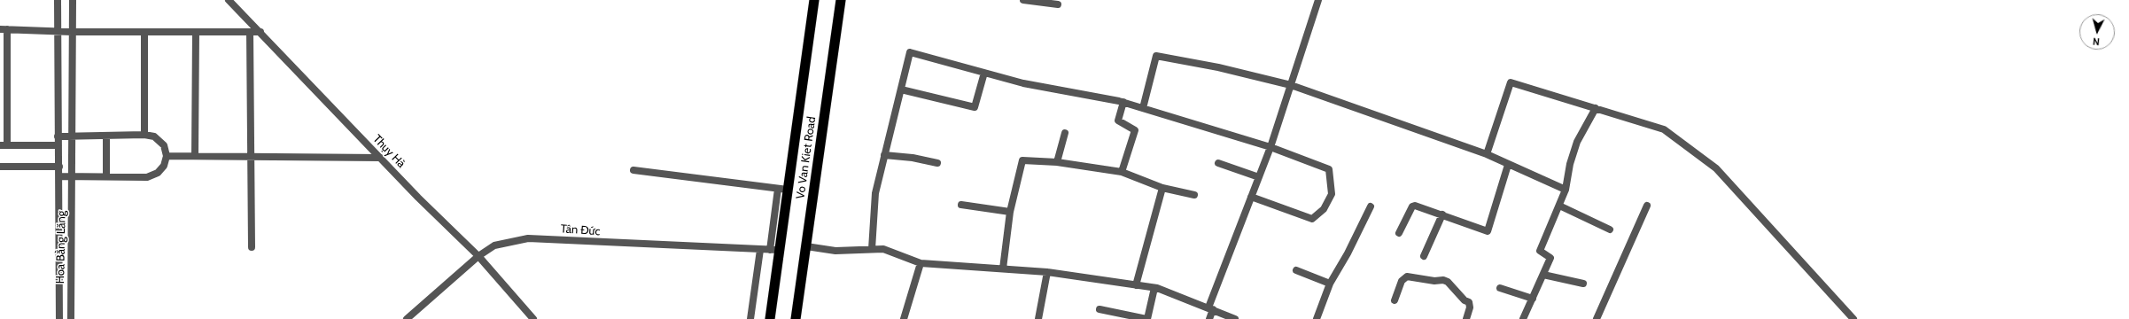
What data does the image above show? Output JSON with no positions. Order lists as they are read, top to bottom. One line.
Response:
{"streets":{"highway":["Vo Van Kiet Road"],"street":["Thụy Hà","Tân Đức","Hoa Bằng Lăng"]},"crossings":[["Thụy Hà","Tân Đức"],["Vo Van Kiet Road","Tân Đức"]],"north":"bottom"}
